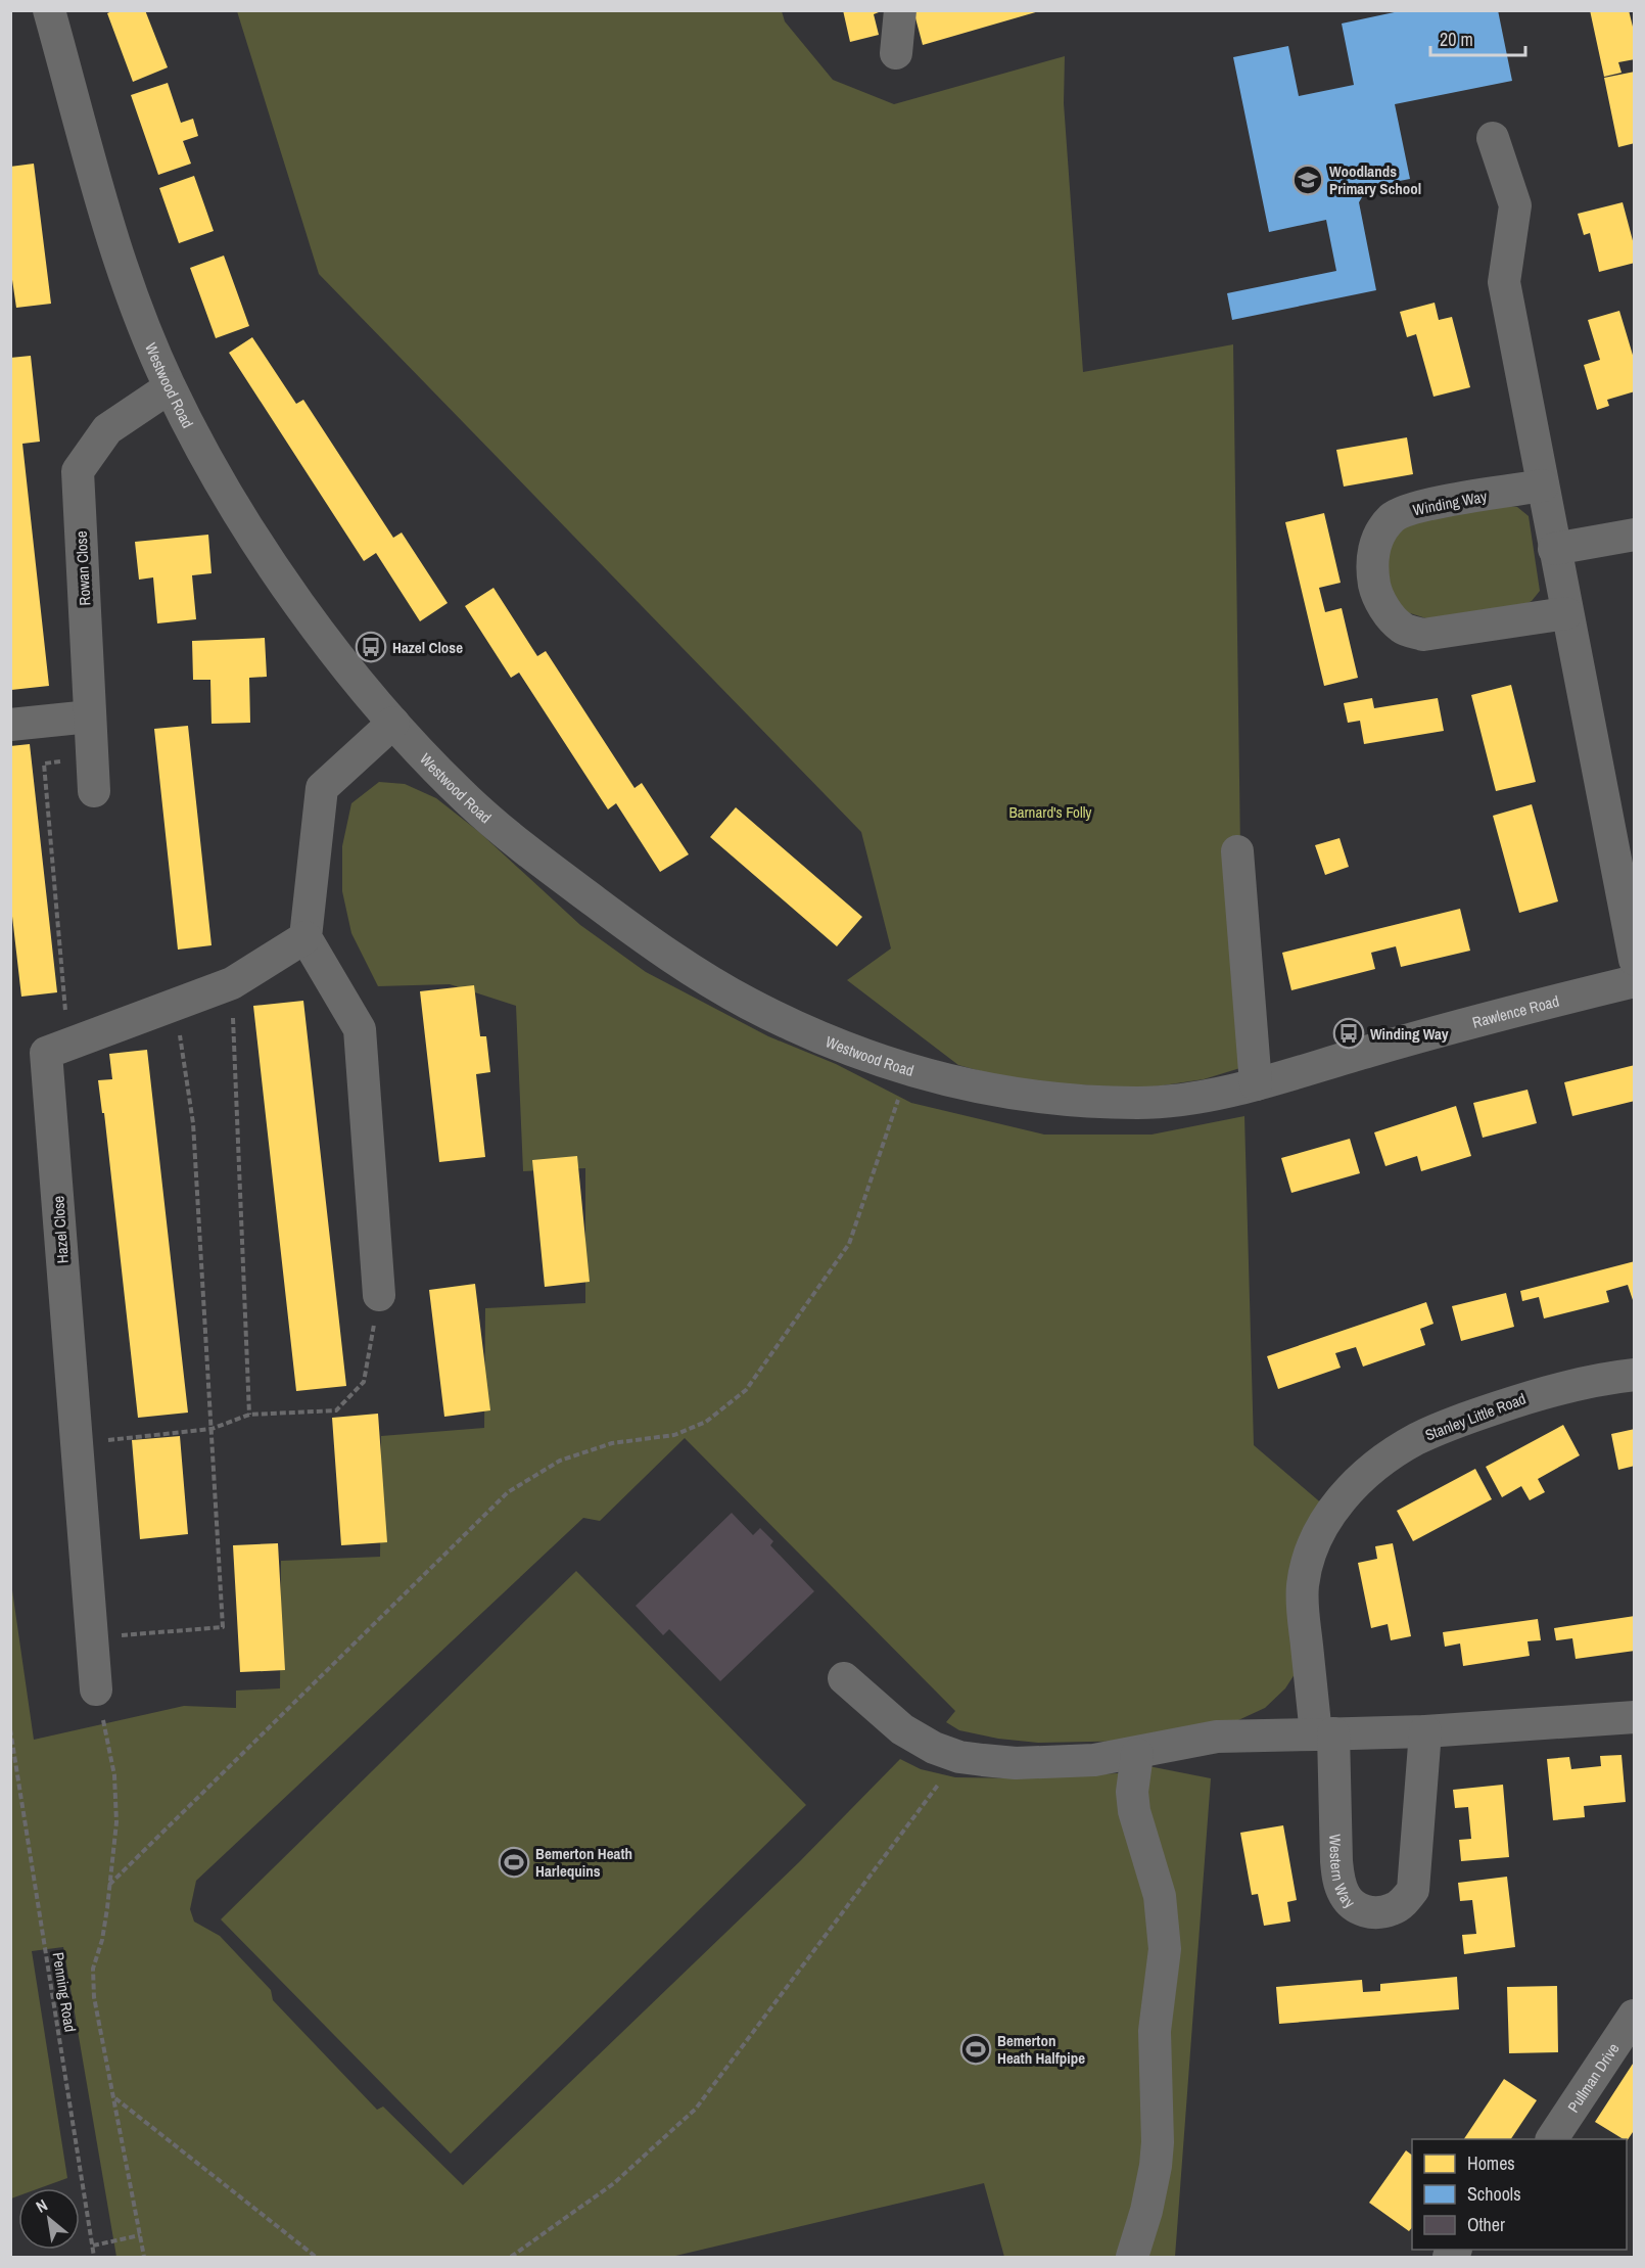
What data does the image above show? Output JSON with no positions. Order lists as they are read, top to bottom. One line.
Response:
{"streets":{"street":["Westwood Road","Winding Way","Rowan Close","Rawlence Road","Hazel Close","Stanley Little Road","Western Way","Pullman Drive"],"path":["Penning Road"]},"crossings":[["Westwood Road","Rowan Close"],["Westwood Road","Rawlence Road"],["Stanley Little Road","Western Way"]],"parks":["Barnard's Folly"],"places":{"school or university":["Woodlands Primary School"],"bus stop":["Hazel Close","Winding Way"],"sports":["Bemerton Heath Harlequins","Bemerton Heath Halfpipe"]},"legend":["Homes","Schools","Other"],"scale_bar":"20 m","north":"top left"}
